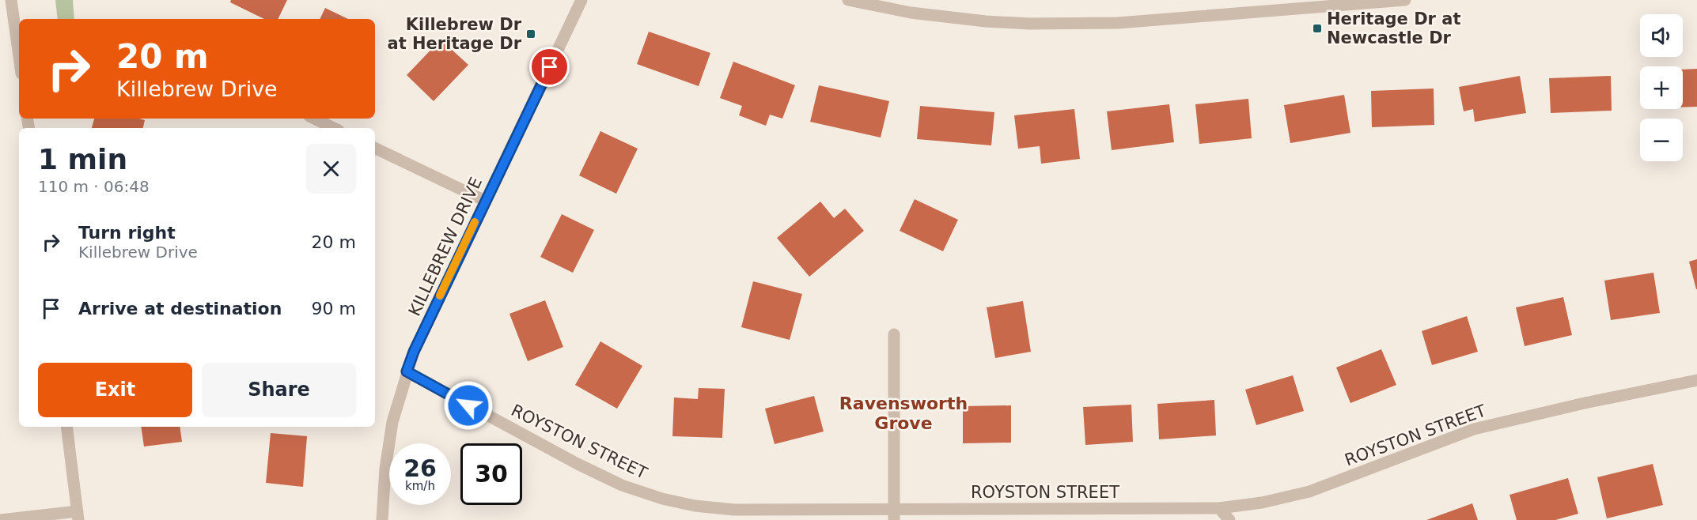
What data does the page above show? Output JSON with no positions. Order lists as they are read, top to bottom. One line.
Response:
{"streets":{"street":["KILLEBREW DRIVE","ROYSTON STREET"]},"crossings":[["KILLEBREW DRIVE","ROYSTON STREET"]],"districts":["Ravensworth Grove"],"places":{"transit":["Heritage Dr at Newcastle Dr","Killebrew Dr at Heritage Dr"]},"page":{"map_buttons":["+","−"],"turn":["20 m","Killebrew Drive"],"heading":["1 min","110 m · 06:48"],"list":[{"name":"Turn right","note":"Killebrew Drive","value":"20 m"},{"name":"Arrive at destination","value":"90 m"}],"buttons":["Exit","Share"],"speed":"26 km/h","limit":"30"}}
